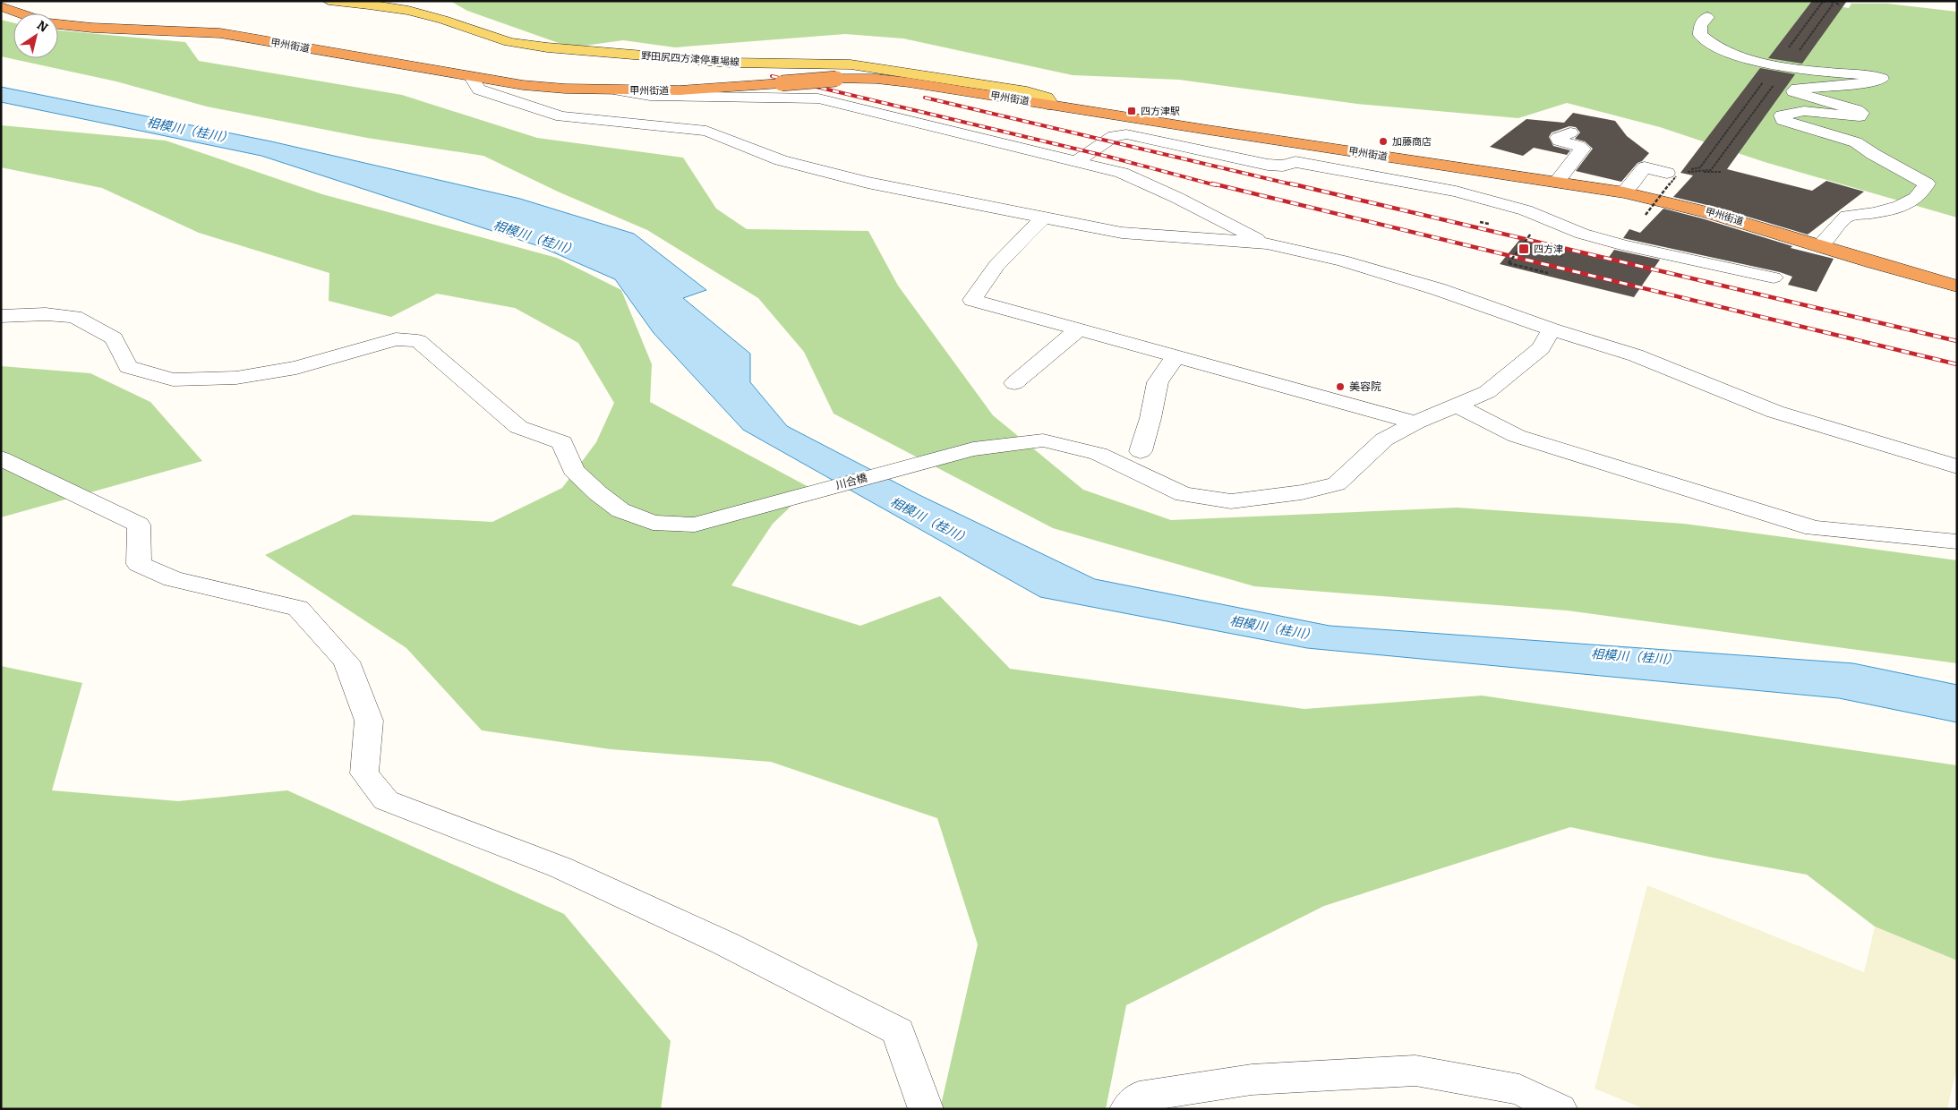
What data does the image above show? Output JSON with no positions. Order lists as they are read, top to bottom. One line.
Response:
{"streets":{"highway":["甲州街道"],"main road":["野田尻四方津停車場線"],"street":["川合橋"]},"crossings":[["甲州街道","野田尻四方津停車場線"]],"water":["相模川（桂川）"],"places":{"transit":["四方津駅","四方津"],"other":["加藤商店","美容院"]},"north":"top right"}
